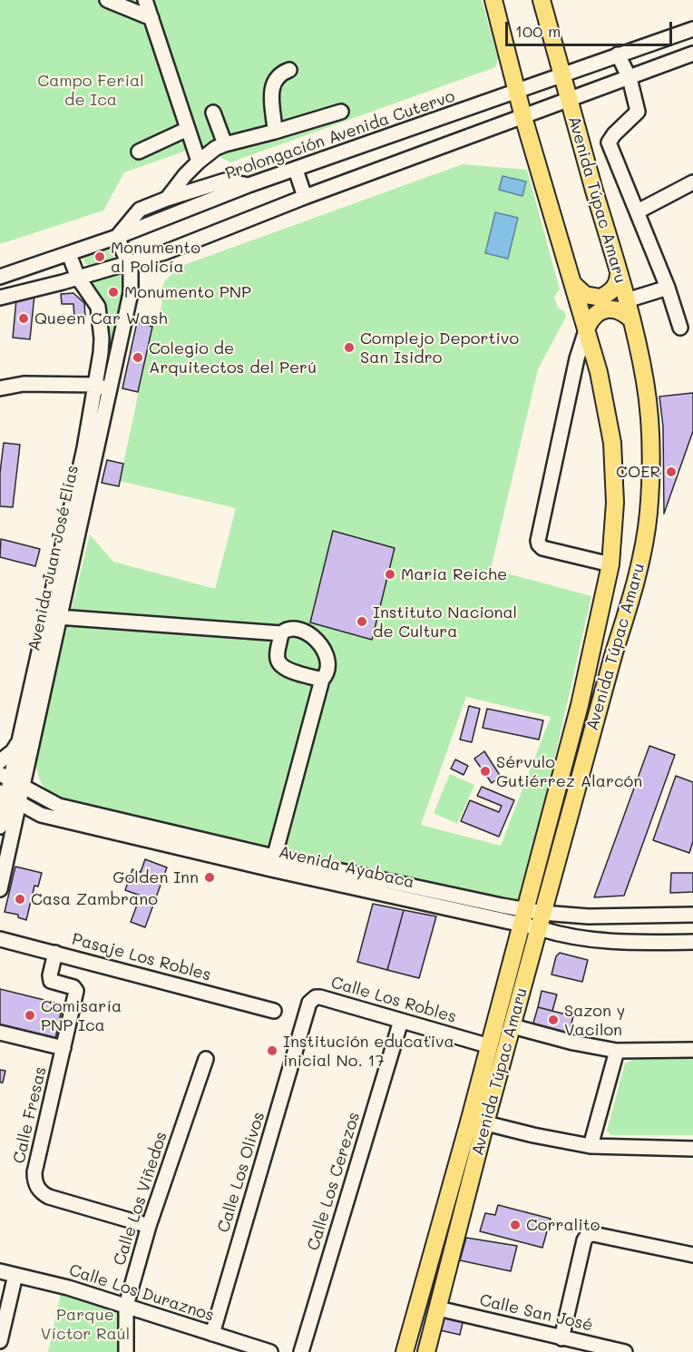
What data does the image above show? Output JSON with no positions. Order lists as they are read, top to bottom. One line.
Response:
{"streets":{"main road":["Avenida Túpac Amaru"],"street":["Prolongación Avenida Cutervo","Avenida Juan José Elías","Avenida Ayabaca","Pasaje Los Robles","Calle Los Robles","Calle Fresas","Calle Los Olivos","Calle Los Cerezos","Calle Los Viñedos","Calle Los Duraznos","Calle San José"]},"crossings":[["Prolongación Avenida Cutervo","Avenida Túpac Amaru"],["Prolongación Avenida Cutervo","Avenida Juan José Elías"],["Avenida Túpac Amaru","Avenida Ayabaca"],["Avenida Túpac Amaru","Calle Los Robles"],["Avenida Túpac Amaru","Calle San José"],["Avenida Juan José Elías","Avenida Ayabaca"],["Pasaje Los Robles","Calle Fresas"],["Calle Los Robles","Calle Los Olivos"],["Calle Los Robles","Calle Los Cerezos"],["Calle Fresas","Calle Los Viñedos"],["Calle Los Olivos","Calle Los Duraznos"],["Calle Los Viñedos","Calle Los Duraznos"]],"parks":["Campo Ferial de Ica","Parque Víctor Raúl"],"places":["Monumento al Policía","Monumento PNP","Queen Car Wash","Complejo Deportivo San Isidro","Colegio de Arquitectos del Perú","COER","Maria Reiche","Instituto Nacional de Cultura","Sérvulo Gutiérrez Alarcón","Golden Inn","Casa Zambrano","Comisaría PNP Ica","Sazon y Vacilon","Institución educativa inicial No. 17","Corralito"],"scale_bar":"100 m"}
